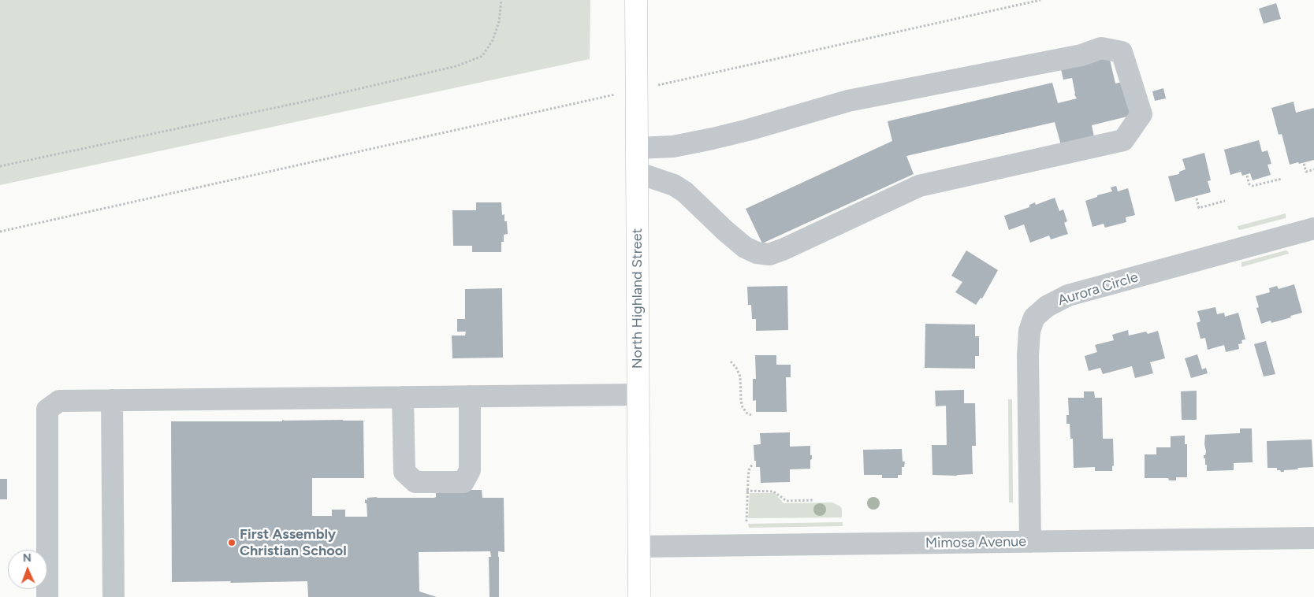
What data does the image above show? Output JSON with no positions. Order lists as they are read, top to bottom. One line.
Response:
{"streets":{"main road":["North Highland Street"],"street":["Aurora Circle","Mimosa Avenue"]},"crossings":[["Aurora Circle","Mimosa Avenue"],["North Highland Street","Mimosa Avenue"]],"places":["First Assembly Christian School"],"north":"top"}
